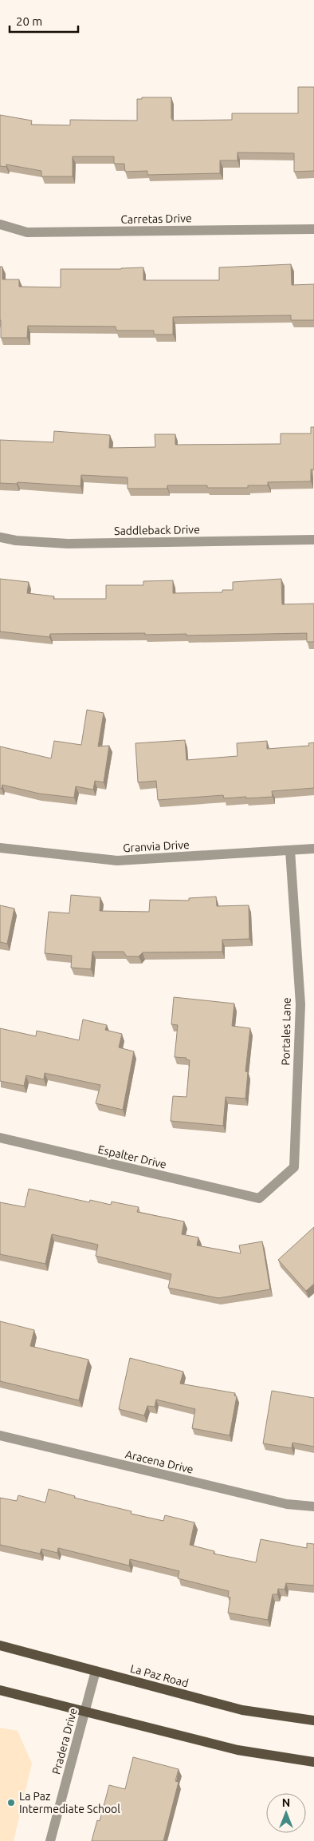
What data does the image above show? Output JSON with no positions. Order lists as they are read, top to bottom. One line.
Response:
{"streets":{"main road":["La Paz Road"],"street":["Carretas Drive","Saddleback Drive","Granvia Drive","Portales Lane","Espalter Drive","Aracena Drive","Pradera Drive"]},"crossings":[["Granvia Drive","Portales Lane"],["Portales Lane","Espalter Drive"],["La Paz Road","Pradera Drive"]],"places":["La Paz Intermediate School"],"scale_bar":"20 m","north":"top"}
